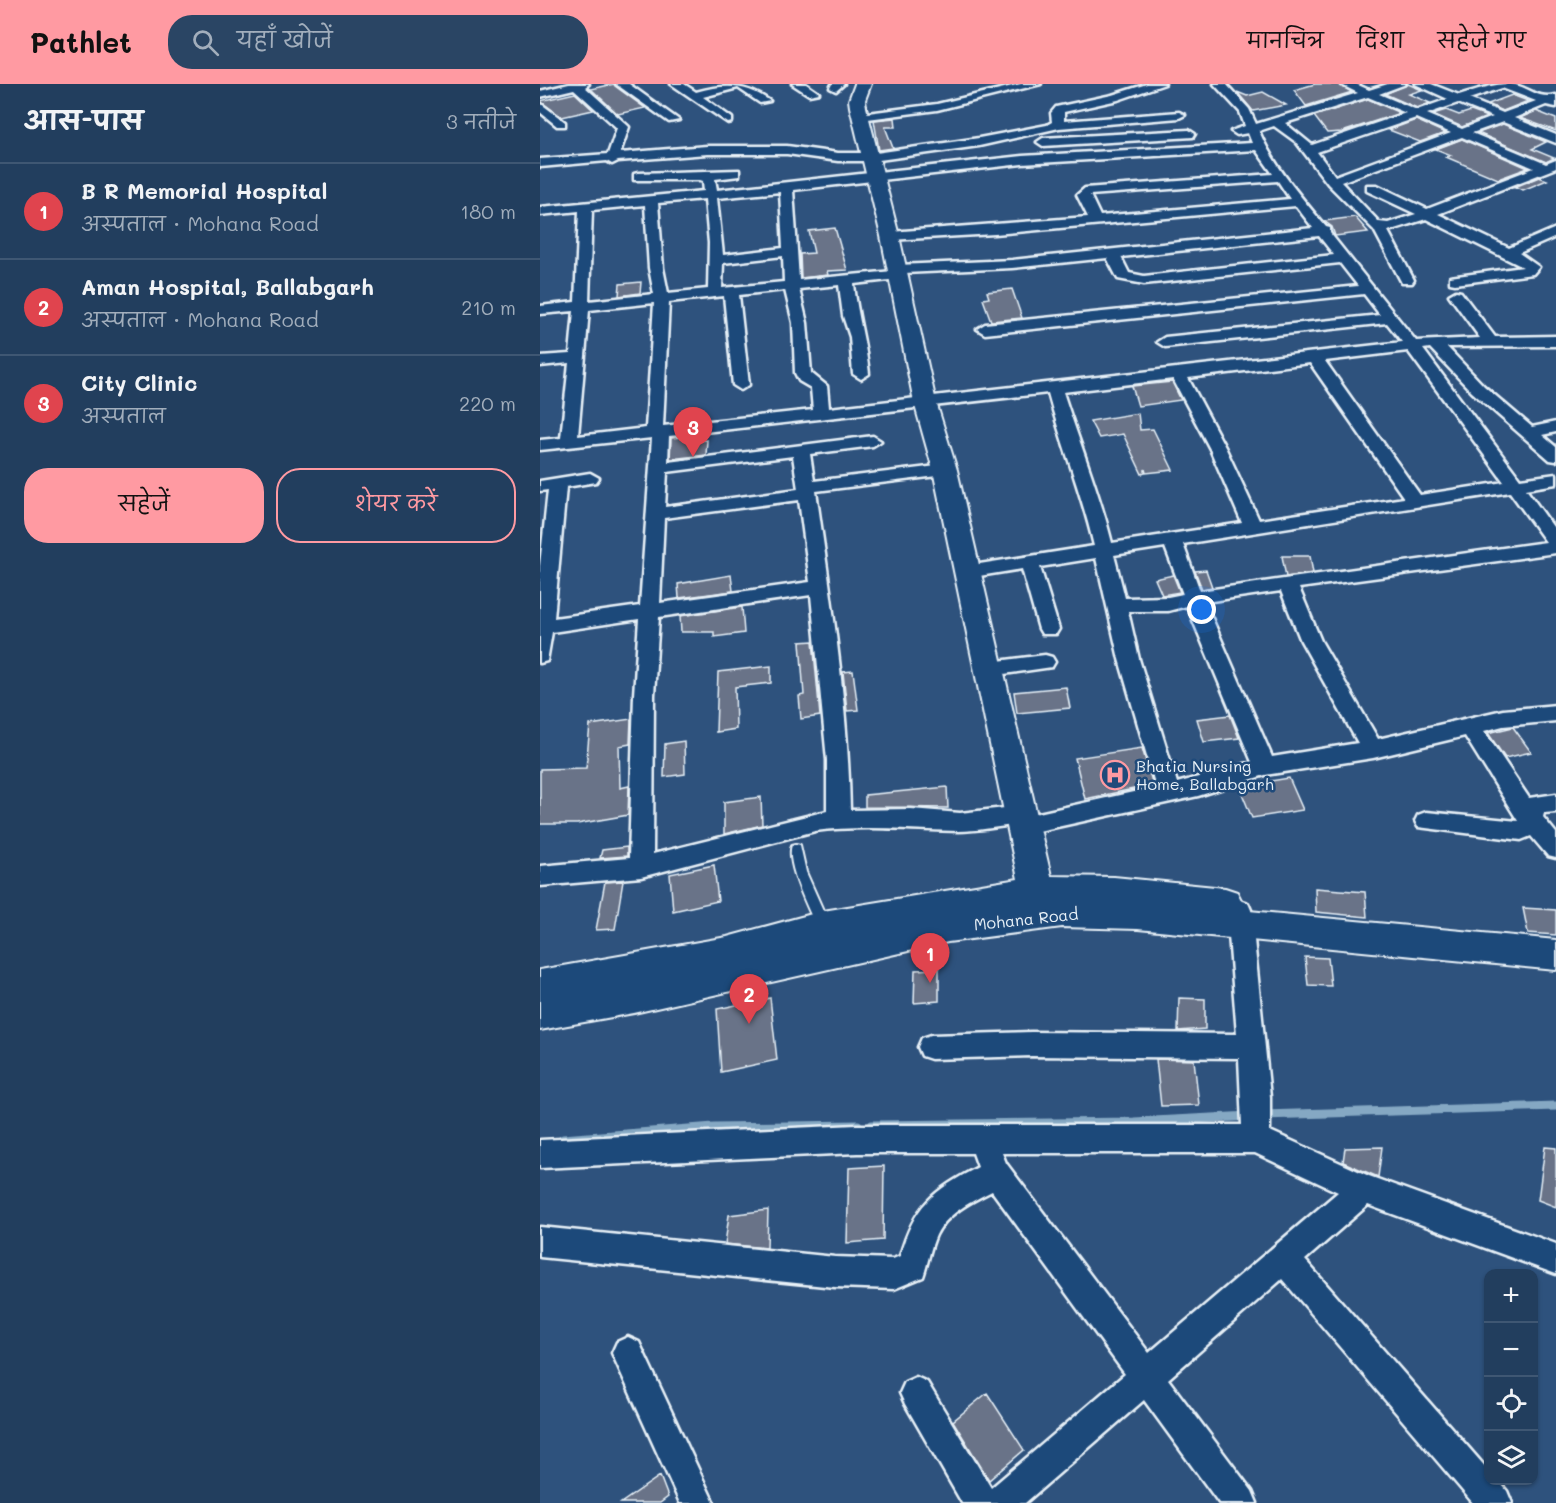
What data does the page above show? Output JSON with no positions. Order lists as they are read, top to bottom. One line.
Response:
{"streets":{"street":["Mohana Road"]},"places":{"hospital":["Bhatia Nursing Home, Ballabgarh"]},"page":{"header":"Pathlet","search":"यहाँ खोजें","nav":["मानचित्र","दिशा","सहेजे गए"],"heading":["आस-पास","3 नतीजे"],"list":[{"mark":"1","name":"B R Memorial Hospital","note":"अस्पताल · Mohana Road","value":"180 m"},{"mark":"2","name":"Aman Hospital, Ballabgarh","note":"अस्पताल · Mohana Road","value":"210 m"},{"mark":"3","name":"City Clinic","note":"अस्पताल","value":"220 m"}],"pins":["3","1","2"],"buttons":["सहेजें","शेयर करें"],"map_buttons":["+","−"]}}
